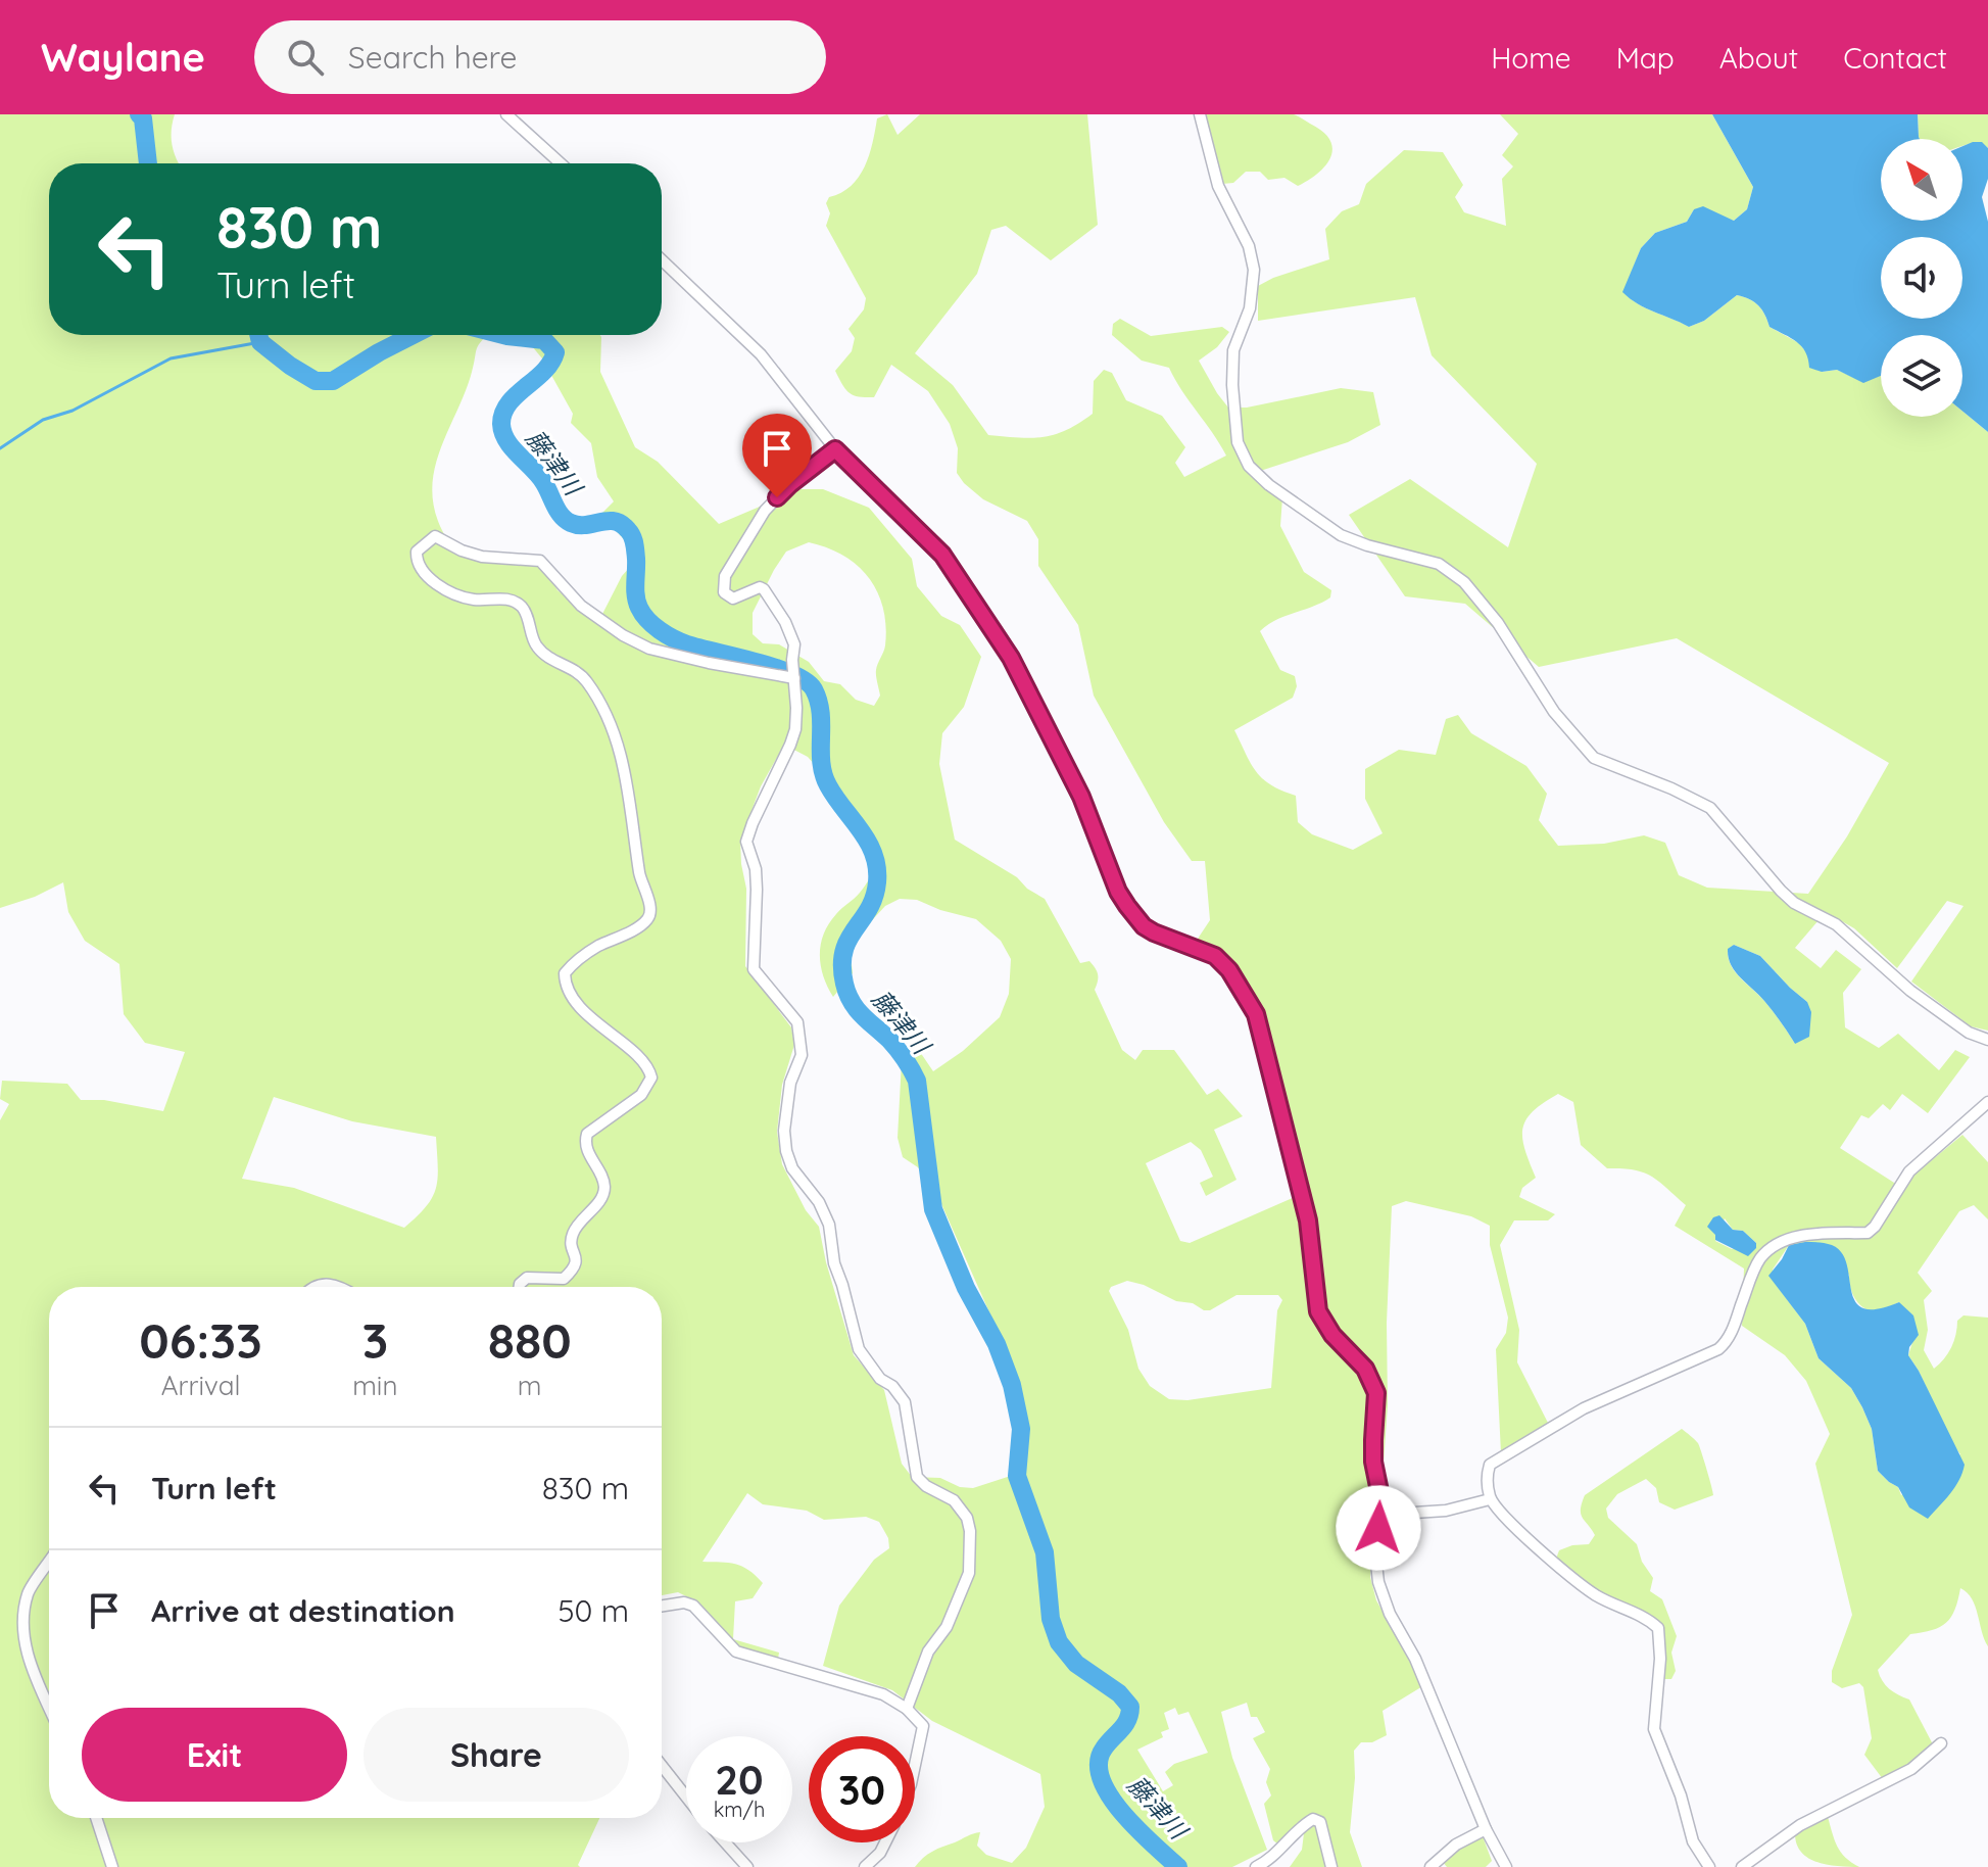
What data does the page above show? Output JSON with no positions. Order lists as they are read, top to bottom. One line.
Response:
{"water":["藤津川"],"north":"top left","page":{"header":"Waylane","search":"Search here","nav":["Home","Map","About","Contact"],"turn":["830 m","Turn left"],"eta":["06:33","Arrival","3","min","880","m"],"list":[{"name":"Turn left","value":"830 m"},{"name":"Arrive at destination","value":"50 m"}],"buttons":["Exit","Share"],"speed":"20 km/h","limit":"30"}}
